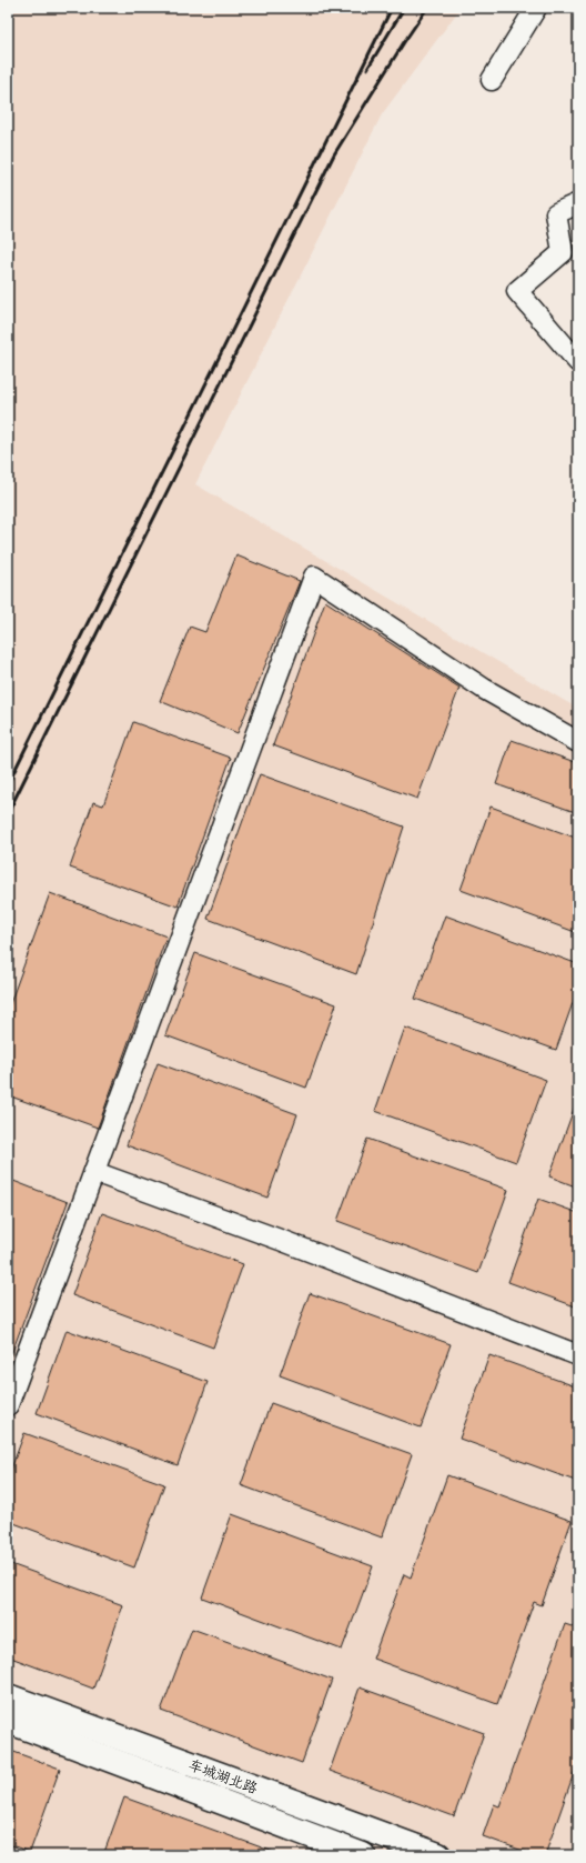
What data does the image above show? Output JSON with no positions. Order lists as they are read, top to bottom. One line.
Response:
{"streets":{"main road":["车城湖北路"]}}
